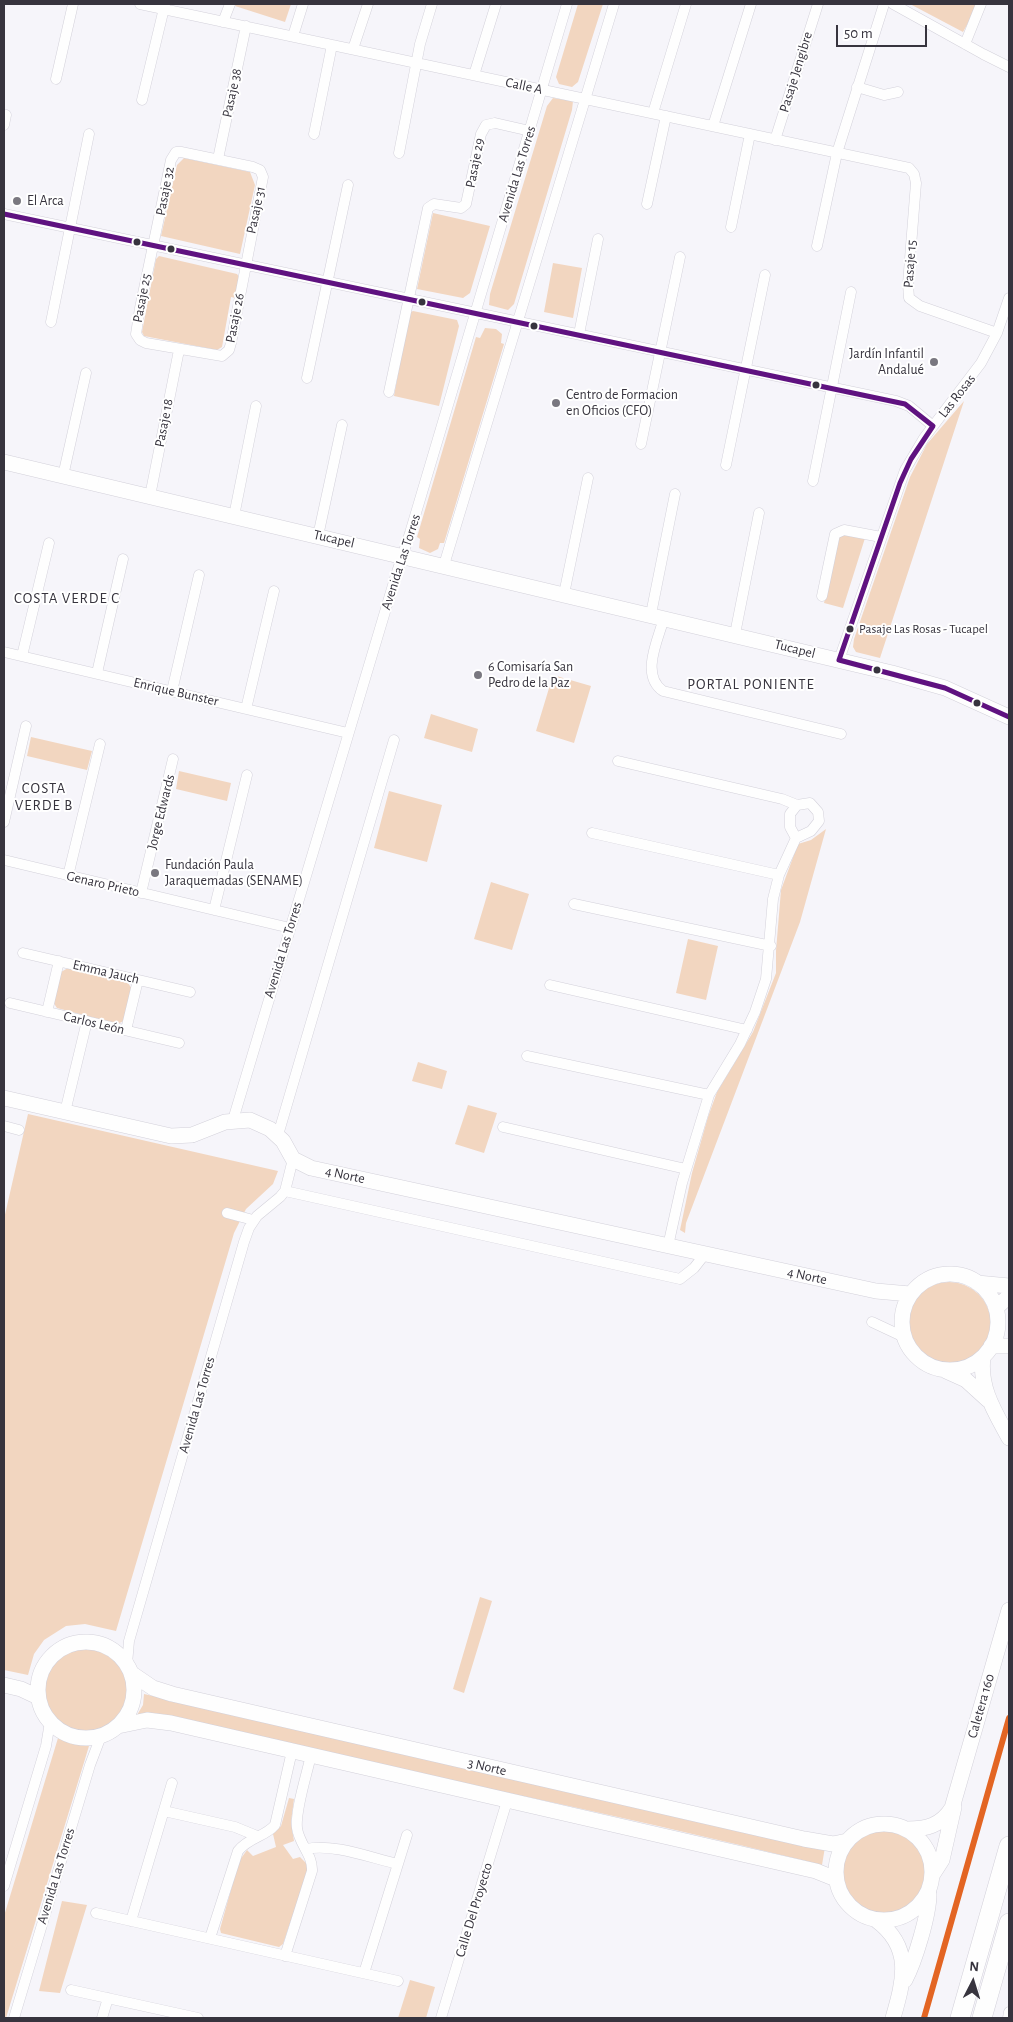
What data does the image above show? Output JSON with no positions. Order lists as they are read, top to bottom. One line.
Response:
{"streets":{"street":["Pasaje Jengibre","Calle A","Pasaje 38","Pasaje 29","Avenida Las Torres","Pasaje 32","Pasaje 31","Pasaje 15","Pasaje 25","Pasaje 26","Las Rosas","Pasaje 18","Tucapel","Enrique Bunster","Jorge Edwards","Genaro Prieto","Emma Jauch","Carlos León","4 Norte","Caletera 160","3 Norte","Calle Del Proyecto"]},"crossings":[["Pasaje Jengibre","Calle A"],["Calle A","Pasaje 38"],["Calle A","Avenida Las Torres"],["Calle A","Pasaje 15"],["Pasaje 38","Pasaje 32"],["Pasaje 38","Pasaje 31"],["Pasaje 29","Avenida Las Torres"],["Avenida Las Torres","Tucapel"],["Avenida Las Torres","Enrique Bunster"],["Avenida Las Torres","Genaro Prieto"],["Avenida Las Torres","4 Norte"],["Avenida Las Torres","3 Norte"],["Pasaje 32","Pasaje 31"],["Pasaje 32","Pasaje 25"],["Pasaje 31","Pasaje 26"],["Pasaje 15","Las Rosas"],["Pasaje 25","Pasaje 26"],["Pasaje 25","Pasaje 18"],["Pasaje 26","Pasaje 18"],["Las Rosas","Tucapel"],["Pasaje 18","Tucapel"],["Jorge Edwards","Genaro Prieto"],["Caletera 160","3 Norte"],["3 Norte","Calle Del Proyecto"]],"districts":["COSTA VERDE C","PORTAL PONIENTE","COSTA VERDE B"],"places":["El Arca","Jardín Infantil Andalué","Centro de Formacion en Oficios (CFO)","Pasaje Las Rosas - Tucapel","6 Comisaría San Pedro de la Paz","Fundación Paula Jaraquemadas (SENAME)"],"scale_bar":"50 m","north":"top"}
